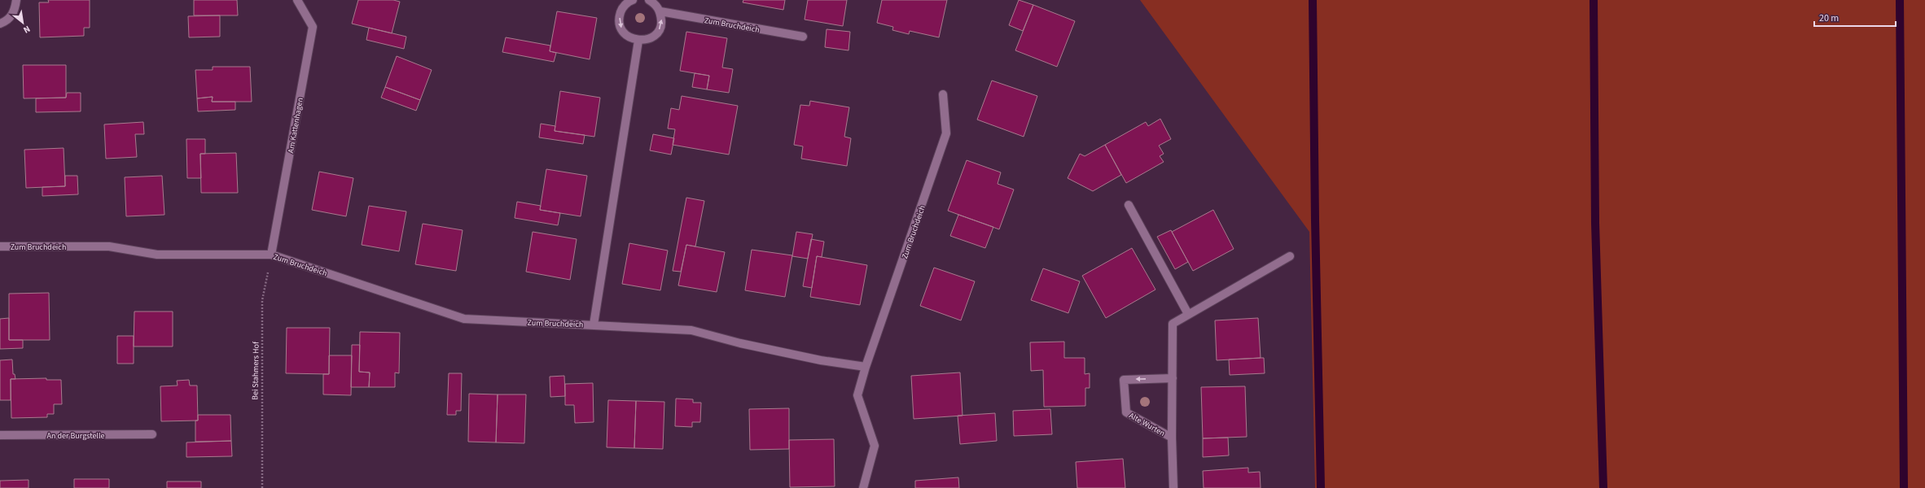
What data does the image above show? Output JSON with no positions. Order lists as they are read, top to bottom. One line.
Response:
{"streets":{"street":["Zum Bruchdeich","Am Kattenhagen","Alte Wurten","An der Burgstelle"],"path":["Bei Stahmers Hof"]},"crossings":[["Zum Bruchdeich","Am Kattenhagen"],["Zum Bruchdeich","Bei Stahmers Hof"],["Am Kattenhagen","Bei Stahmers Hof"]],"scale_bar":"20 m","north":"bottom right"}
